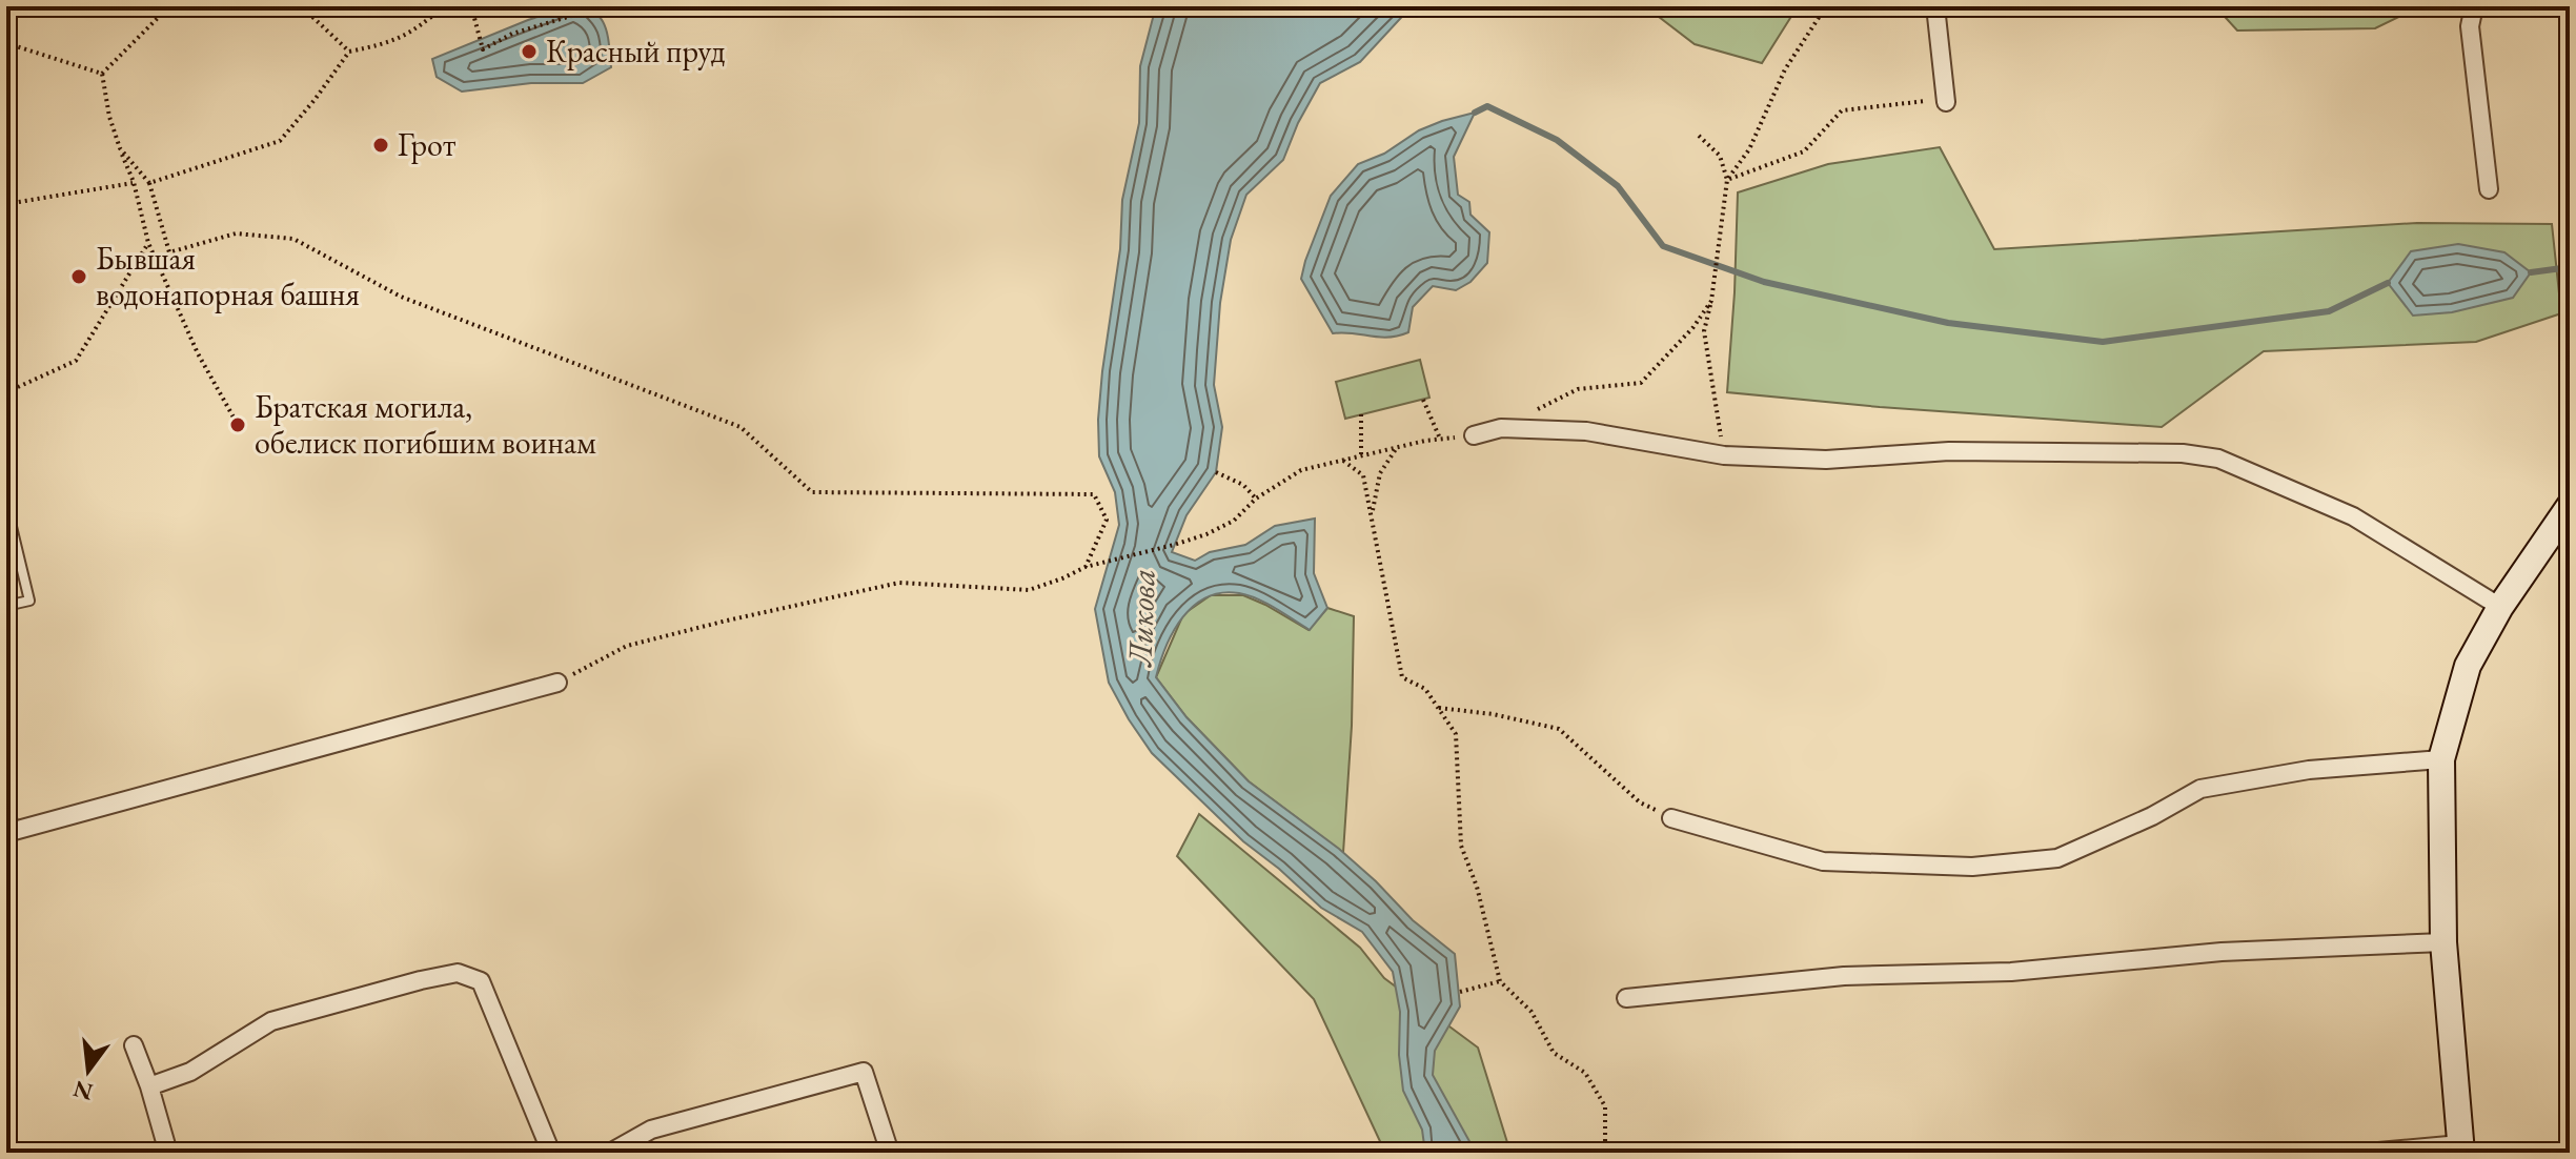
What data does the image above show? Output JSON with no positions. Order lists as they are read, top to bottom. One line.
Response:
{"water":["Ликова"],"places":["Красный пруд","Грот","Бывшая водонапорная башня","Братская могила, обелиск погибшим воинам"],"north":"bottom"}
